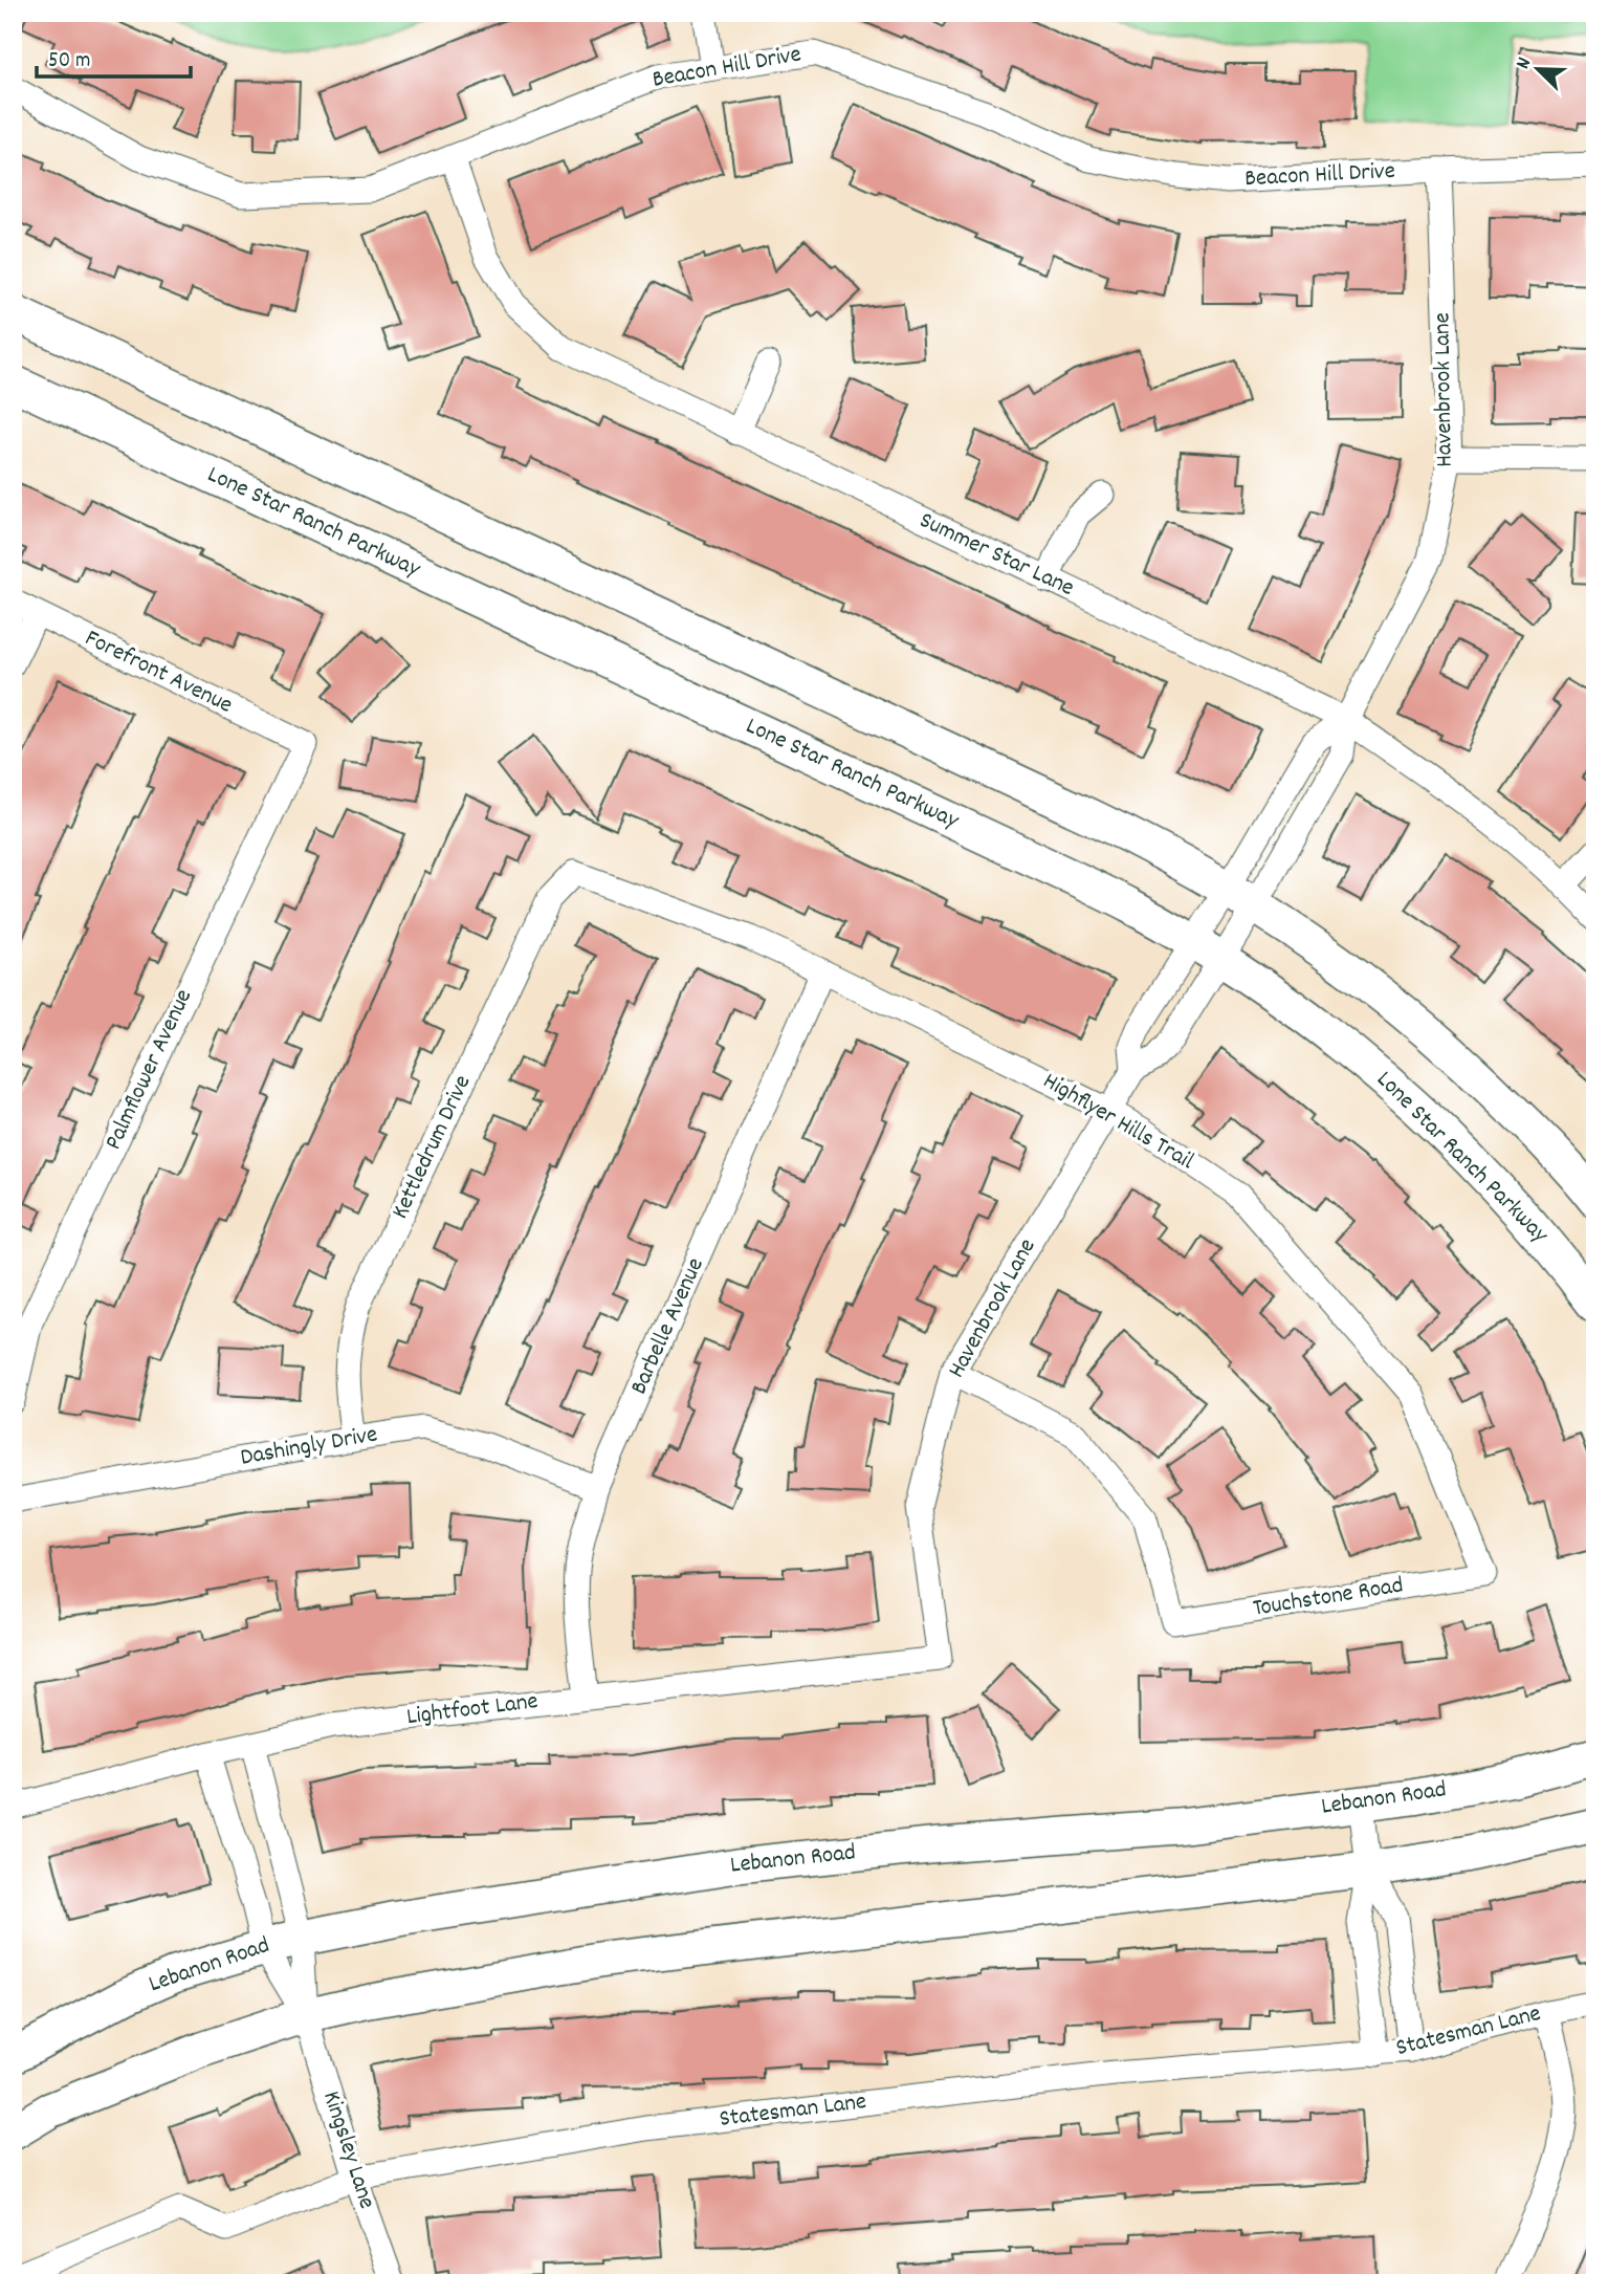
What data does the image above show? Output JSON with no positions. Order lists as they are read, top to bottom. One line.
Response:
{"streets":{"main road":["Lone Star Ranch Parkway","Lebanon Road"],"street":["Beacon Hill Drive","Havenbrook Lane","Summer Star Lane","Forefront Avenue","Palmflower Avenue","Highflyer Hills Trail","Kettledrum Drive","Barbelle Avenue","Dashingly Drive","Touchstone Road","Lightfoot Lane","Statesman Lane","Kingsley Lane"]},"crossings":[["Beacon Hill Drive","Havenbrook Lane"],["Beacon Hill Drive","Summer Star Lane"],["Havenbrook Lane","Lone Star Ranch Parkway"],["Havenbrook Lane","Summer Star Lane"],["Havenbrook Lane","Highflyer Hills Trail"],["Havenbrook Lane","Touchstone Road"],["Havenbrook Lane","Lightfoot Lane"],["Forefront Avenue","Palmflower Avenue"],["Highflyer Hills Trail","Kettledrum Drive"],["Highflyer Hills Trail","Barbelle Avenue"],["Highflyer Hills Trail","Touchstone Road"],["Kettledrum Drive","Dashingly Drive"],["Barbelle Avenue","Dashingly Drive"],["Barbelle Avenue","Lightfoot Lane"],["Lightfoot Lane","Kingsley Lane"],["Lebanon Road","Kingsley Lane"],["Statesman Lane","Kingsley Lane"]],"scale_bar":"50 m","north":"top left"}
